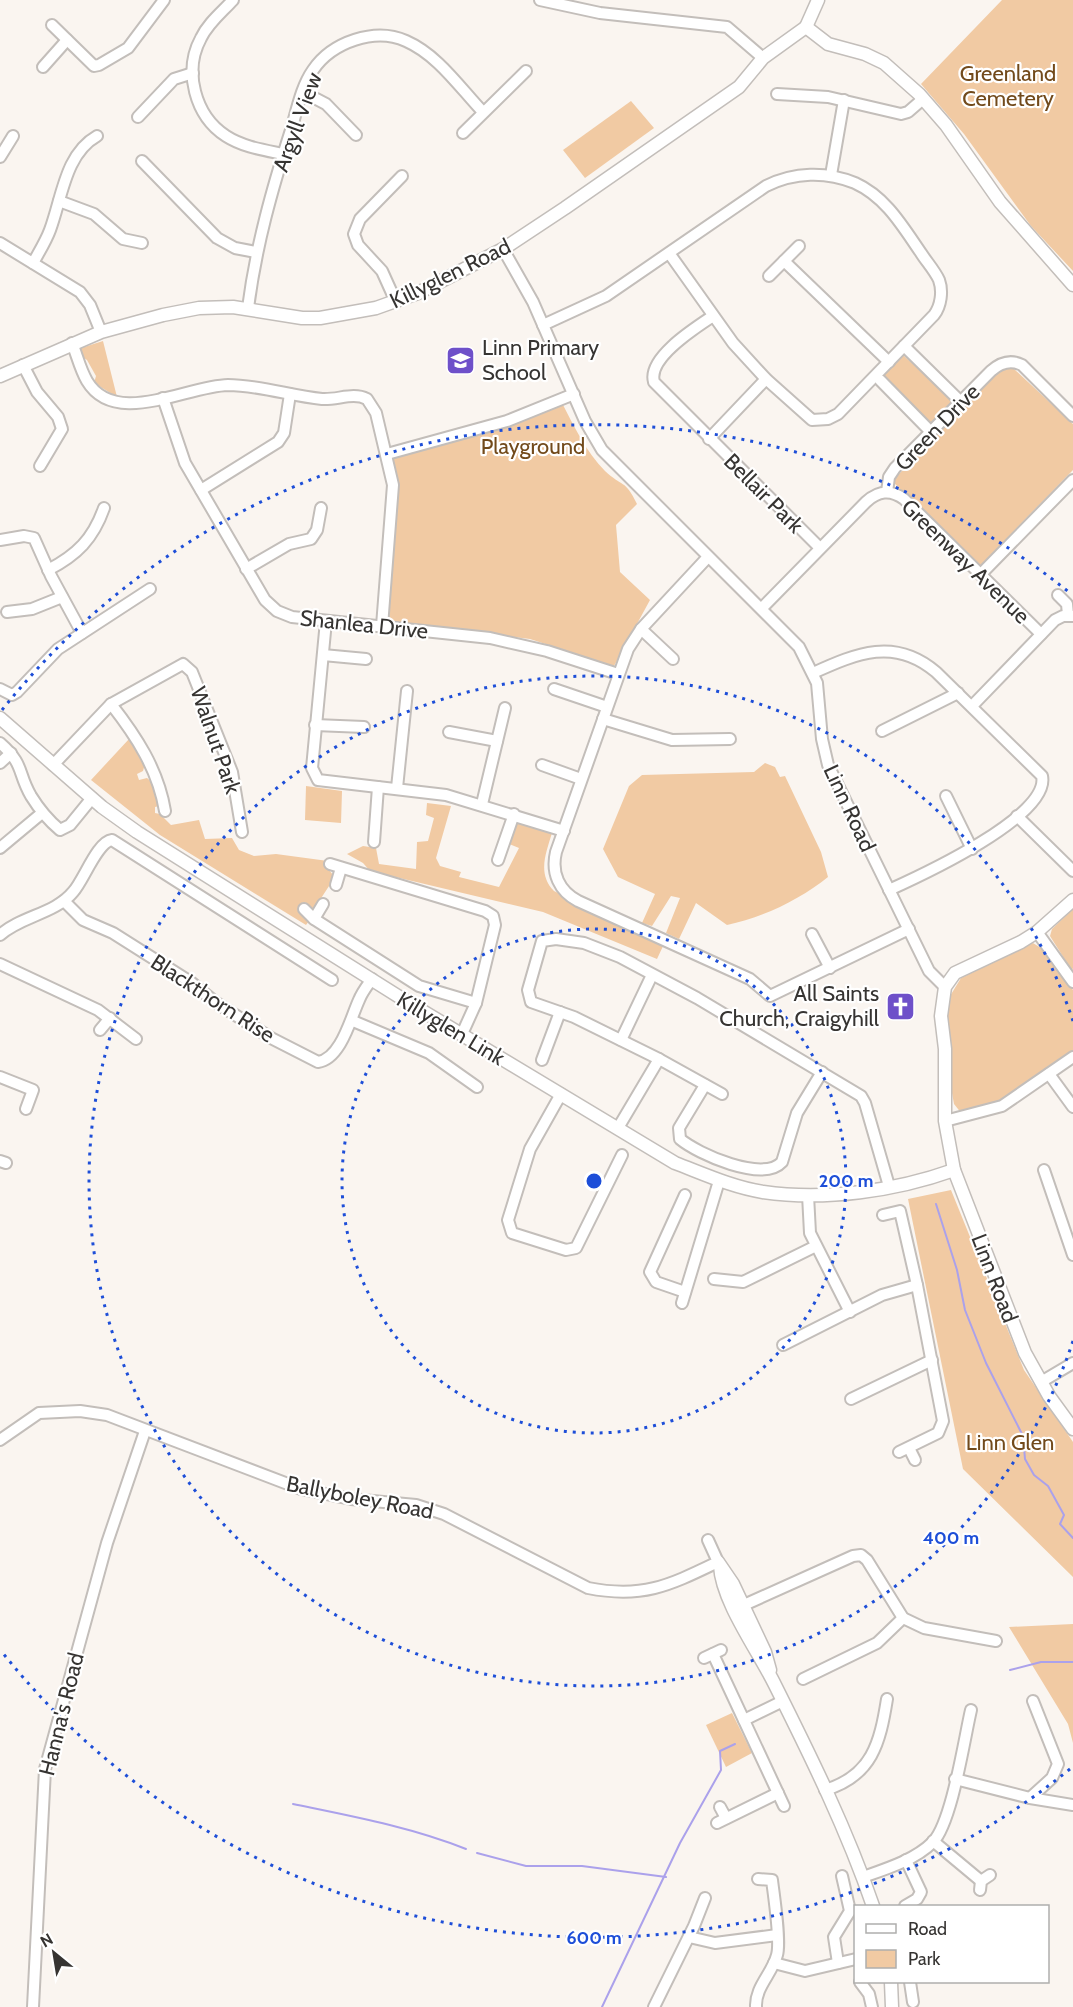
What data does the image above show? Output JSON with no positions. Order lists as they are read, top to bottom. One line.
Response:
{"streets":{"street":["Argyll View","Killyglen Road","Green Drive","Bellair Park","Greenway Avenue","Shanlea Drive","Walnut Park","Linn Road","Blackthorn Rise","Killyglen Link","Ballyboley Road","Hanna's Road"]},"crossings":[["Argyll View","Killyglen Road"],["Killyglen Road","Linn Road"],["Green Drive","Bellair Park"],["Green Drive","Greenway Avenue"],["Green Drive","Linn Road"],["Walnut Park","Killyglen Link"],["Linn Road","Killyglen Link"],["Blackthorn Rise","Killyglen Link"],["Ballyboley Road","Hanna's Road"]],"parks":["Greenland Cemetery","Playground","Linn Glen"],"places":{"school or university":["Linn Primary School"],"church":["All Saints Church, Craigyhill"]},"legend":["Road","Park"],"north":"top left","rings":["200 m","400 m","600 m"]}
